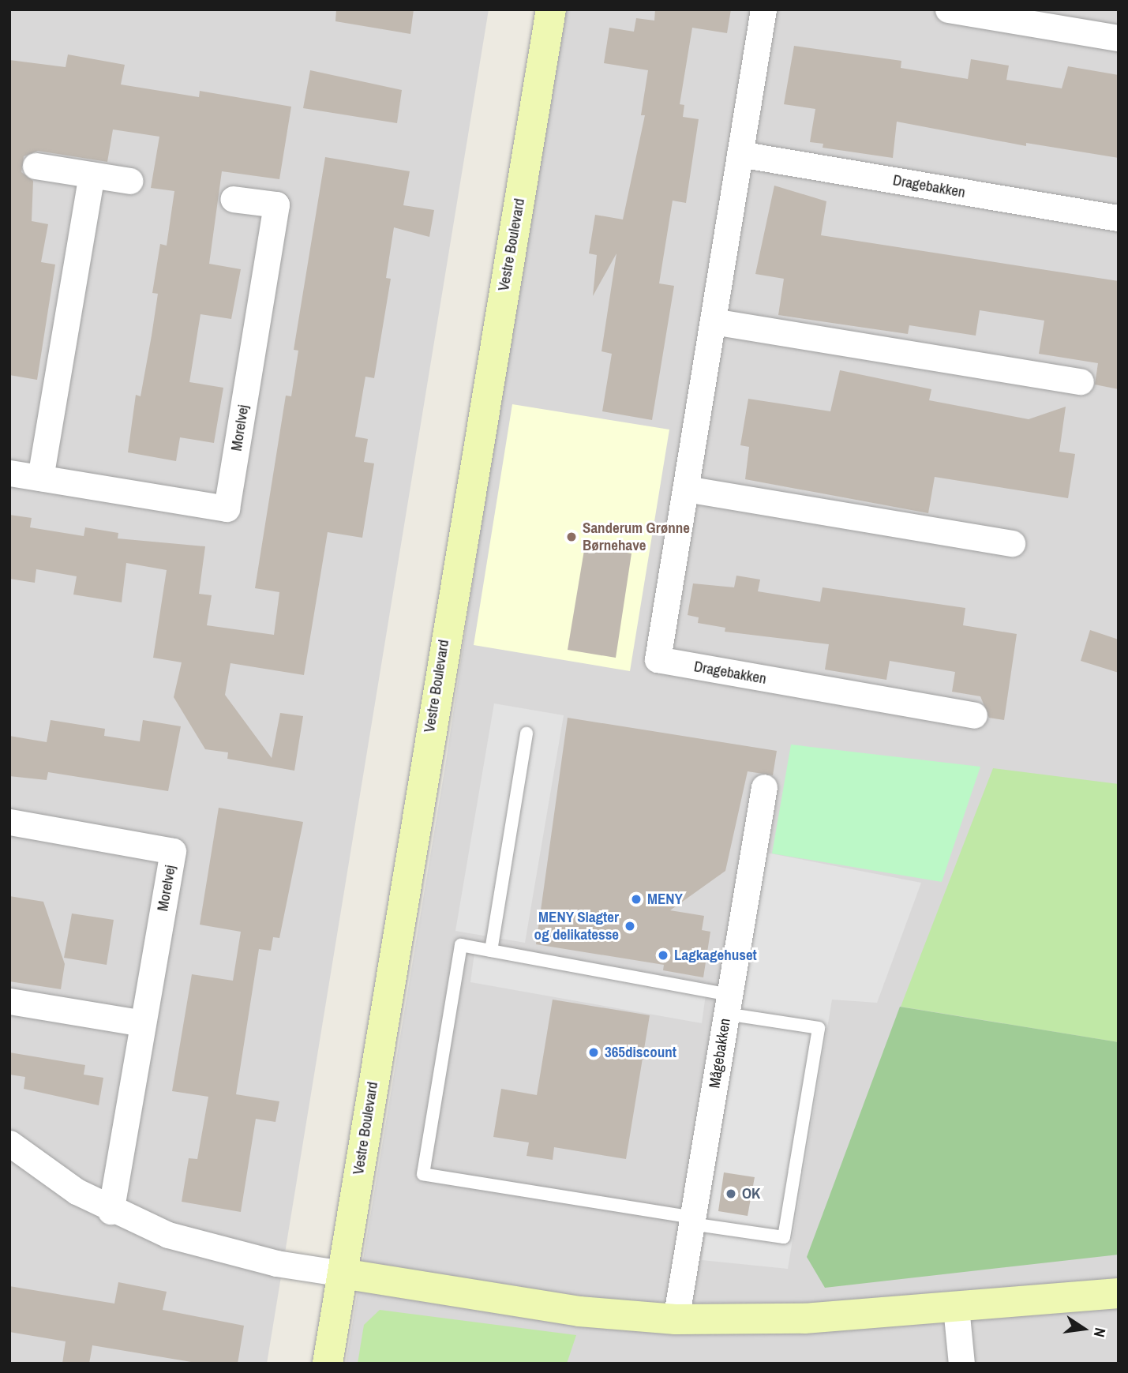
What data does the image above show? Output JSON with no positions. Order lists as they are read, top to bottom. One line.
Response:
{"streets":{"street":["Dragebakken","Vestre Boulevard","Morelvej","Mågebakken"]},"places":["Sanderum Grønne Børnehave","MENY","MENY Slagter og delikatesse","Lagkagehuset","365discount","OK"],"north":"right"}
